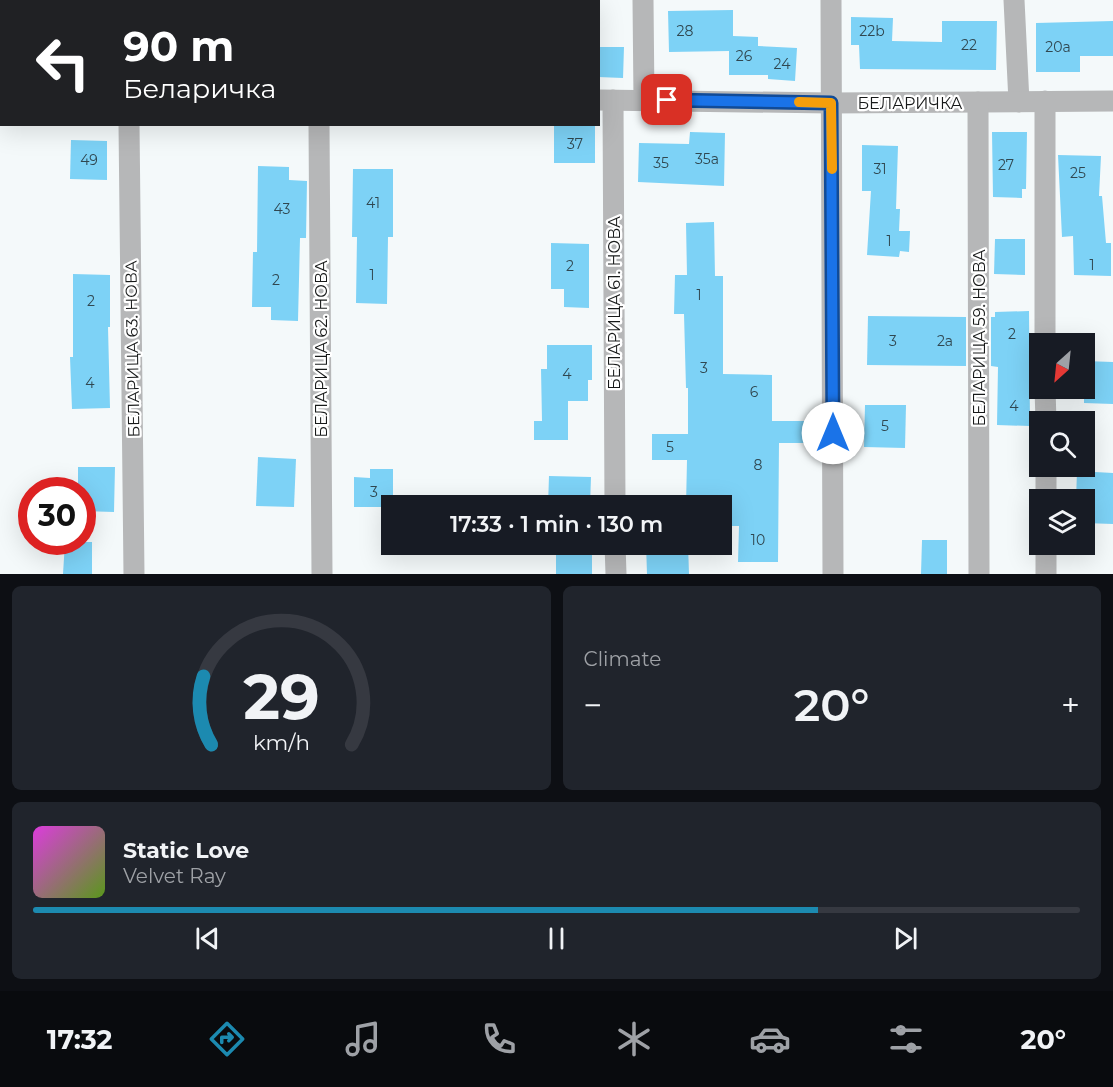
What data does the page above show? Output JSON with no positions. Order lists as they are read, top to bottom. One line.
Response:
{"streets":{"street":["БЕЛАРИЧКА","БЕЛАРИЦА 61. НОВА","БЕЛАРИЦА 59. НОВА","БЕЛАРИЦА 63. НОВА","БЕЛАРИЦА 62. НОВА"]},"crossings":[["БЕЛАРИЧКА","БЕЛАРИЦА 61. НОВА"],["БЕЛАРИЧКА","БЕЛАРИЦА 59. НОВА"]],"house_numbers":["28","22b","22","20a","26","24","37","35a","49","35","27","31","25","41","43","1","1","2","1","2","1","2","2","3","2a","3","4","4","6","4","5","5","8","3","10"],"north":"bottom left","page":{"turn":["90 m","Беларичка"],"limit":"30","trip":"17:33 · 1 min · 130 m","tile":"Climate","heat":["−","20°","+"],"song":["Static Love","Velvet Ray"],"tabs":["17:32","20°"],"gauge":["29","km/h"]}}
